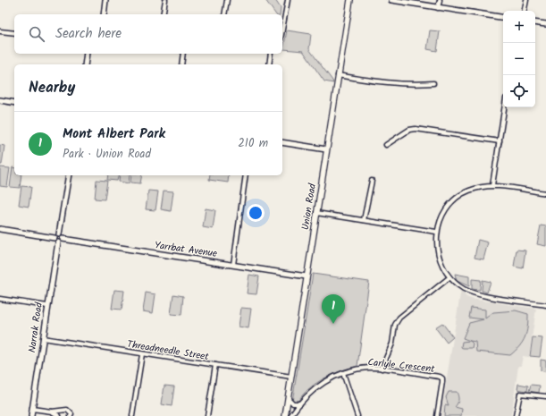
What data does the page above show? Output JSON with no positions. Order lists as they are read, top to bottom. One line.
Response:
{"streets":{"main road":["Union Road"],"street":["Yarrbat Avenue","Narrak Road","Threadneedle Street","Carlyle Crescent"]},"crossings":[["Union Road","Yarrbat Avenue"],["Union Road","Threadneedle Street"],["Yarrbat Avenue","Narrak Road"],["Narrak Road","Threadneedle Street"]],"page":{"map_buttons":["+","−"],"search":"Search here","heading":"Nearby","list":[{"mark":"1","name":"Mont Albert Park","note":"Park · Union Road","value":"210 m"}],"pins":"1"}}
